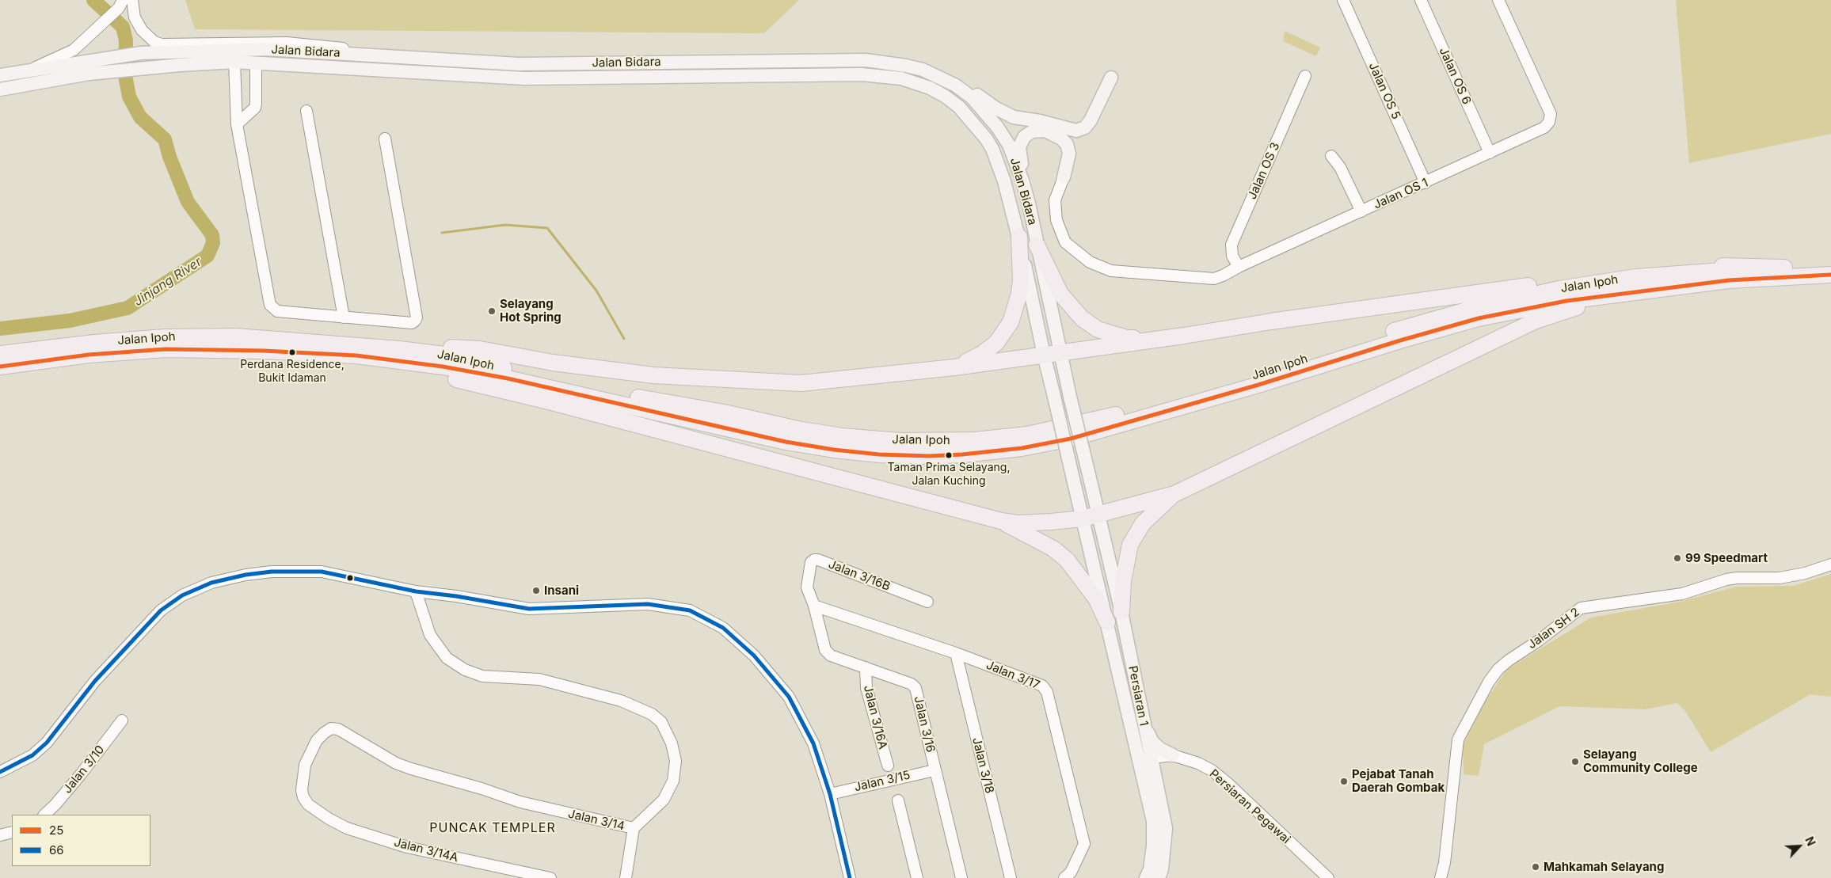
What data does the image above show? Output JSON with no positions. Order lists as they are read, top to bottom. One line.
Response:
{"streets":{"highway":["Jalan Ipoh"],"main road":["Jalan Bidara","Persiaran 1"],"street":["Jalan OS 6","Jalan OS 5","Jalan OS 3","Jalan OS 1","Jalan 3/16B","Jalan SH 2","Jalan 3/17","Jalan 3/16A","Jalan 3/16","Jalan 3/18","Jalan 3/10","Jalan 3/15","Persiaran Pegawai","Jalan 3/14","Jalan 3/14A"]},"crossings":[["Jalan Bidara","Persiaran 1"],["Jalan OS 6","Jalan OS 1"],["Jalan OS 5","Jalan OS 1"],["Jalan OS 3","Jalan OS 1"],["Jalan 3/16B","Jalan 3/17"],["Jalan 3/16B","Jalan 3/16"],["Jalan 3/17","Jalan 3/16"],["Jalan 3/17","Jalan 3/18"],["Persiaran 1","Persiaran Pegawai"],["Jalan 3/16A","Jalan 3/16"],["Jalan 3/16","Jalan 3/15"],["Jalan 3/14","Jalan 3/14A"]],"districts":["PUNCAK TEMPLER"],"water":["Jinjang River"],"places":["Selayang Hot Spring","Perdana Residence, Bukit Idaman","Taman Prima Selayang, Jalan Kuching","99 Speedmart","Insani","Selayang Community College","Pejabat Tanah Daerah Gombak","Mahkamah Selayang"],"lines":["transit line 25","transit line 66"],"legend":["25","66"],"north":"top right"}
